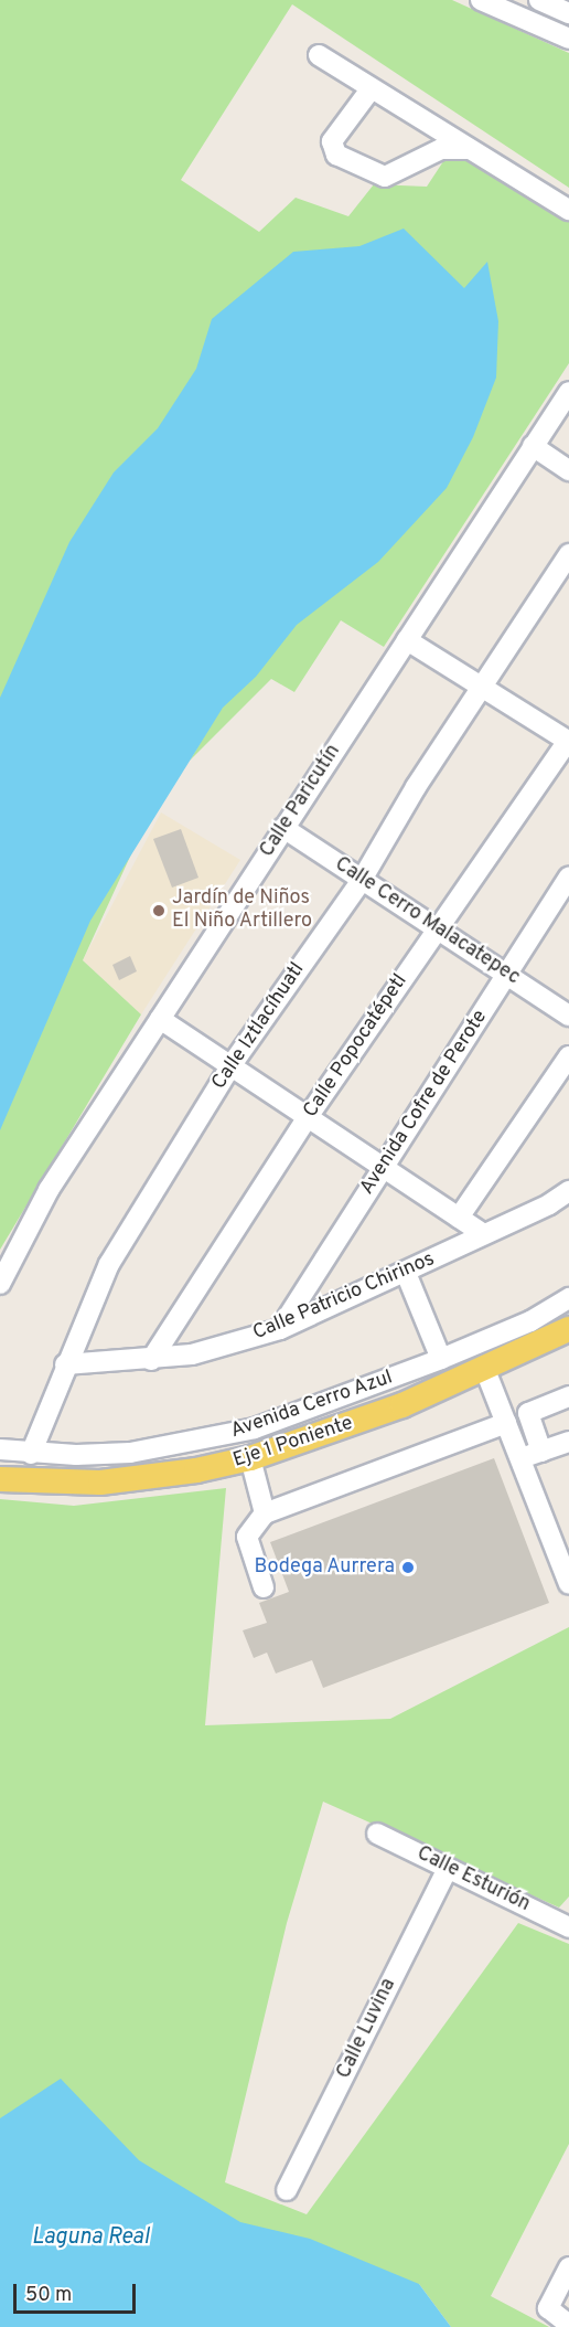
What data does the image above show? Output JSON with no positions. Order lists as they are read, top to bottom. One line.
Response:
{"streets":{"main road":["Eje 1 Poniente"],"street":["Calle Paricutín","Calle Cerro Malacatepec","Calle Iztlacíhuatl","Calle Popocatépetl","Avenida Cofre de Perote","Calle Patricio Chirinos","Avenida Cerro Azul","Calle Esturión","Calle Luvina"]},"crossings":[["Calle Paricutín","Calle Cerro Malacatepec"],["Calle Cerro Malacatepec","Calle Iztlacíhuatl"],["Calle Cerro Malacatepec","Calle Popocatépetl"],["Calle Cerro Malacatepec","Avenida Cofre de Perote"],["Calle Iztlacíhuatl","Calle Patricio Chirinos"],["Calle Iztlacíhuatl","Avenida Cerro Azul"],["Calle Popocatépetl","Calle Patricio Chirinos"],["Avenida Cofre de Perote","Calle Patricio Chirinos"],["Calle Esturión","Calle Luvina"]],"water":["Laguna Real"],"places":["Jardín de Niños El Niño Artillero","Bodega Aurrera"],"scale_bar":"50 m"}
